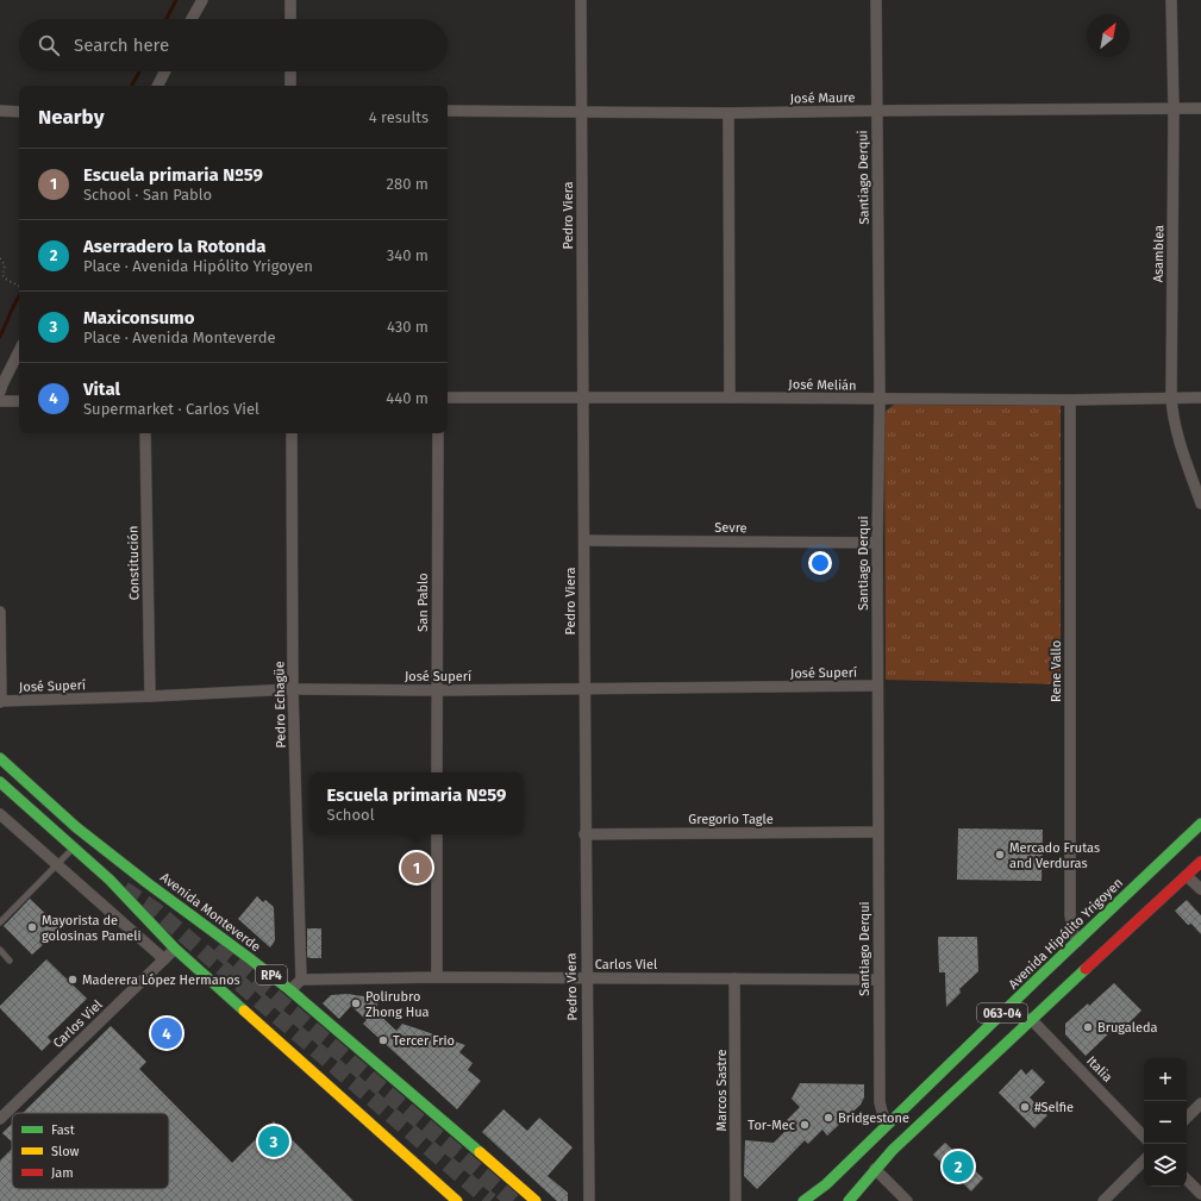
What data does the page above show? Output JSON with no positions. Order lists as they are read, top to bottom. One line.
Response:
{"streets":{"main road":["Avenida Monteverde","Avenida Hipólito Yrigoyen","RP4","063-04"],"street":["José Maure","Santiago Derqui","Pedro Viera","Asamblea","José Melián","Sevre","Constitución","San Pablo","Rene Vallo","José Superí","Pedro Echagüe","Gregorio Tagle","Carlos Viel","Italia","Marcos Sastre"]},"crossings":[["José Maure","Santiago Derqui"],["José Maure","Pedro Viera"],["José Maure","Asamblea"],["Santiago Derqui","José Melián"],["Santiago Derqui","Sevre"],["Santiago Derqui","José Superí"],["Santiago Derqui","Gregorio Tagle"],["Santiago Derqui","Avenida Hipólito Yrigoyen"],["Santiago Derqui","Carlos Viel"],["Pedro Viera","José Melián"],["Pedro Viera","Sevre"],["Pedro Viera","José Superí"],["Pedro Viera","Gregorio Tagle"],["Pedro Viera","Carlos Viel"],["Asamblea","José Melián"],["José Melián","Rene Vallo"],["Constitución","José Superí"],["San Pablo","José Superí"],["Rene Vallo","Avenida Hipólito Yrigoyen"],["José Superí","Pedro Echagüe"],["Pedro Echagüe","Carlos Viel"],["Carlos Viel","Marcos Sastre"],["063-04","Italia"]],"places":["Mercado Frutas and Verduras","Mayorista de golosinas Pameli","Maderera López Hermanos","Polirubro Zhong Hua","Brugaleda","Tercer Frio","#Selfie","Bridgestone","Tor-Mec"],"legend":["Fast","Slow","Jam"],"north":"top right","page":{"search":"Search here","heading":["Nearby","4 results"],"list":[{"mark":"1","name":"Escuela primaria Nº59","note":"School · San Pablo","value":"280 m"},{"mark":"2","name":"Aserradero la Rotonda","note":"Place · Avenida Hipólito Yrigoyen","value":"340 m"},{"mark":"3","name":"Maxiconsumo","note":"Place · Avenida Monteverde","value":"430 m"},{"mark":"4","name":"Vital","note":"Supermarket · Carlos Viel","value":"440 m"}],"popup":["Escuela primaria Nº59","School"],"pins":["1","4","3","2"],"map_buttons":["+","−"]}}
